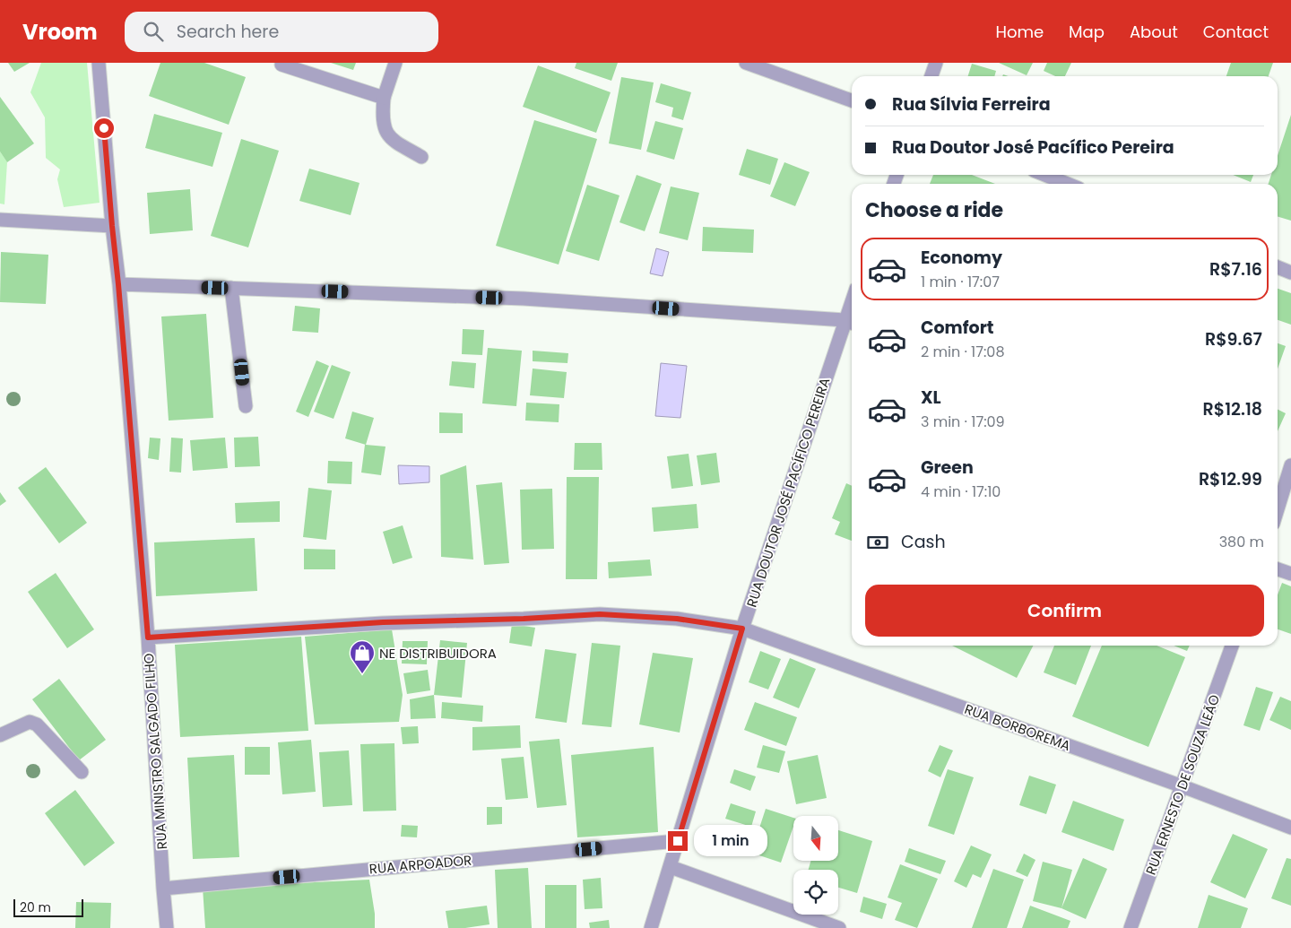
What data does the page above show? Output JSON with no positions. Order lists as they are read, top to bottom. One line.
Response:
{"streets":{"street":["RUA DOUTOR JOSÉ PACÍFICO PEREIRA","RUA BORBOREMA","RUA MINISTRO SALGADO FILHO","RUA ERNESTO DE SOUZA LEÃO","RUA ARPOADOR"]},"crossings":[["RUA DOUTOR JOSÉ PACÍFICO PEREIRA","RUA BORBOREMA"],["RUA DOUTOR JOSÉ PACÍFICO PEREIRA","RUA ARPOADOR"],["RUA BORBOREMA","RUA MINISTRO SALGADO FILHO"],["RUA BORBOREMA","RUA ERNESTO DE SOUZA LEÃO"],["RUA MINISTRO SALGADO FILHO","RUA ARPOADOR"]],"places":{"shop":["NE DISTRIBUIDORA"]},"scale_bar":"20 m","north":"bottom","page":{"header":"Vroom","search":"Search here","nav":["Home","Map","About","Contact"],"banner":["Rua Sílvia Ferreira","Rua Doutor José Pacífico Pereira"],"heading":"Choose a ride","list":[{"name":"Economy","note":"1 min · 17:07","value":"R$7.16"},{"name":"Comfort","note":"2 min · 17:08","value":"R$9.67"},{"name":"XL","note":"3 min · 17:09","value":"R$12.18"},{"name":"Green","note":"4 min · 17:10","value":"R$12.99"}],"pay":["Cash","380 m"],"buttons":"Confirm","bubble":"1 min","scale":"20 m"}}
